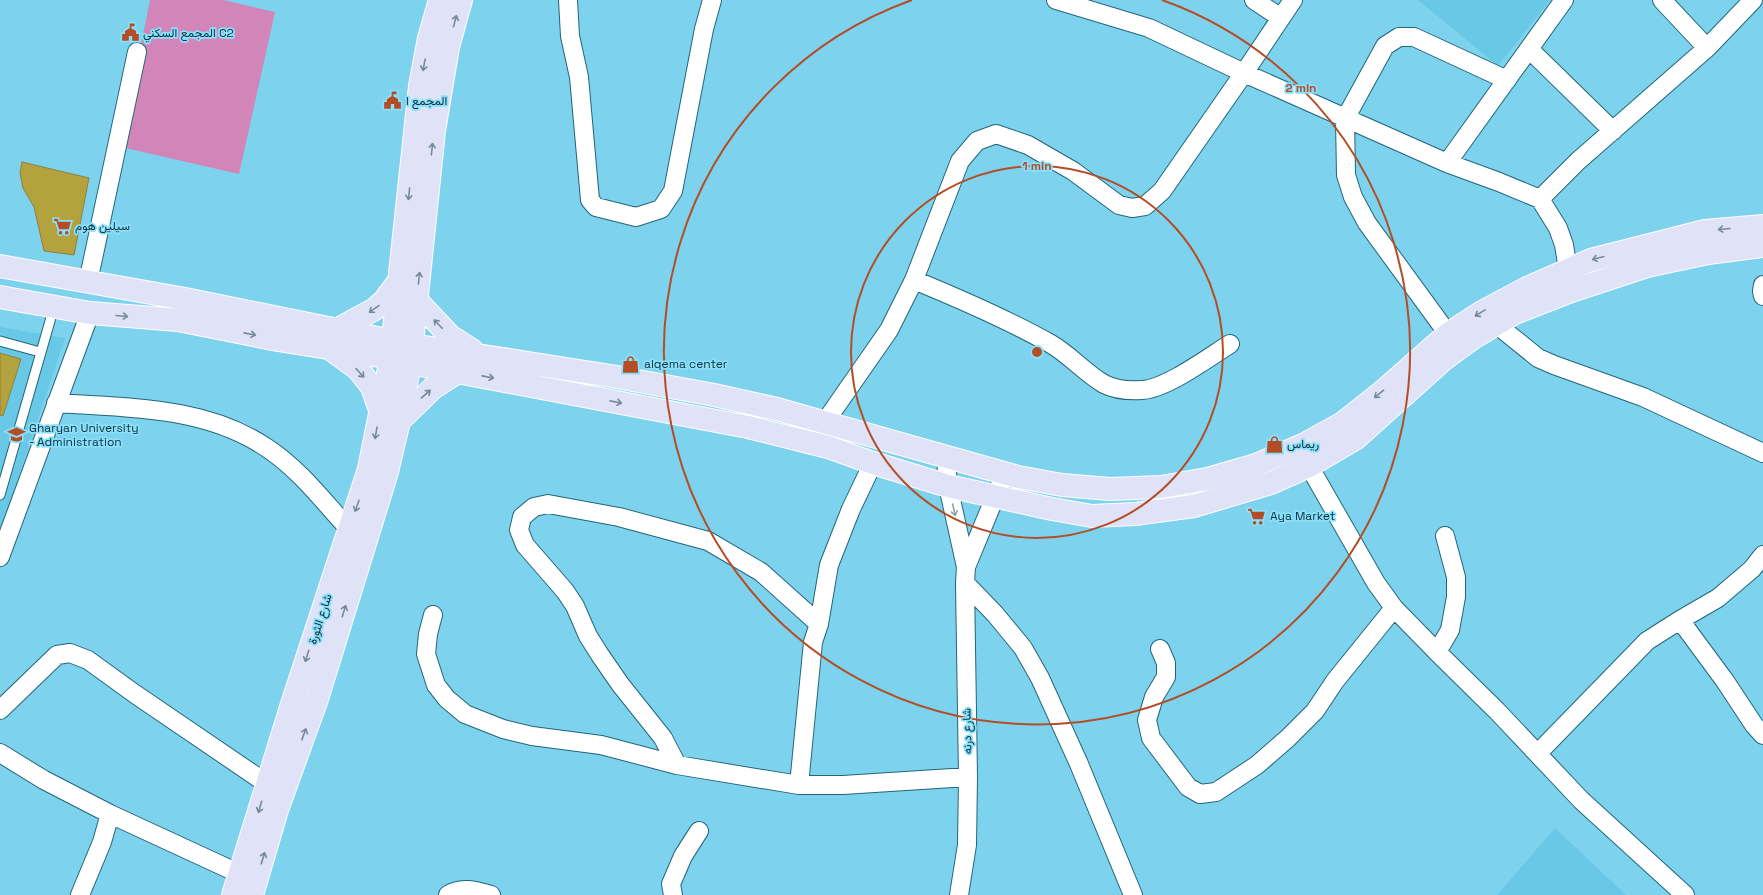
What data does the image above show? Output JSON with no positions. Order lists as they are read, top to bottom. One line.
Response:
{"streets":{"main road":["شارع الثورة"],"street":["شارع درنه"]},"places":{"public building":["المجمع السكني C2","المجمع ا"],"supermarket":["سيلين هوم","Aya Market"],"shop":["alqema center","ريماس"],"school or university":["Gharyan University - Administration"]},"rings":["2 min","1 min"]}
